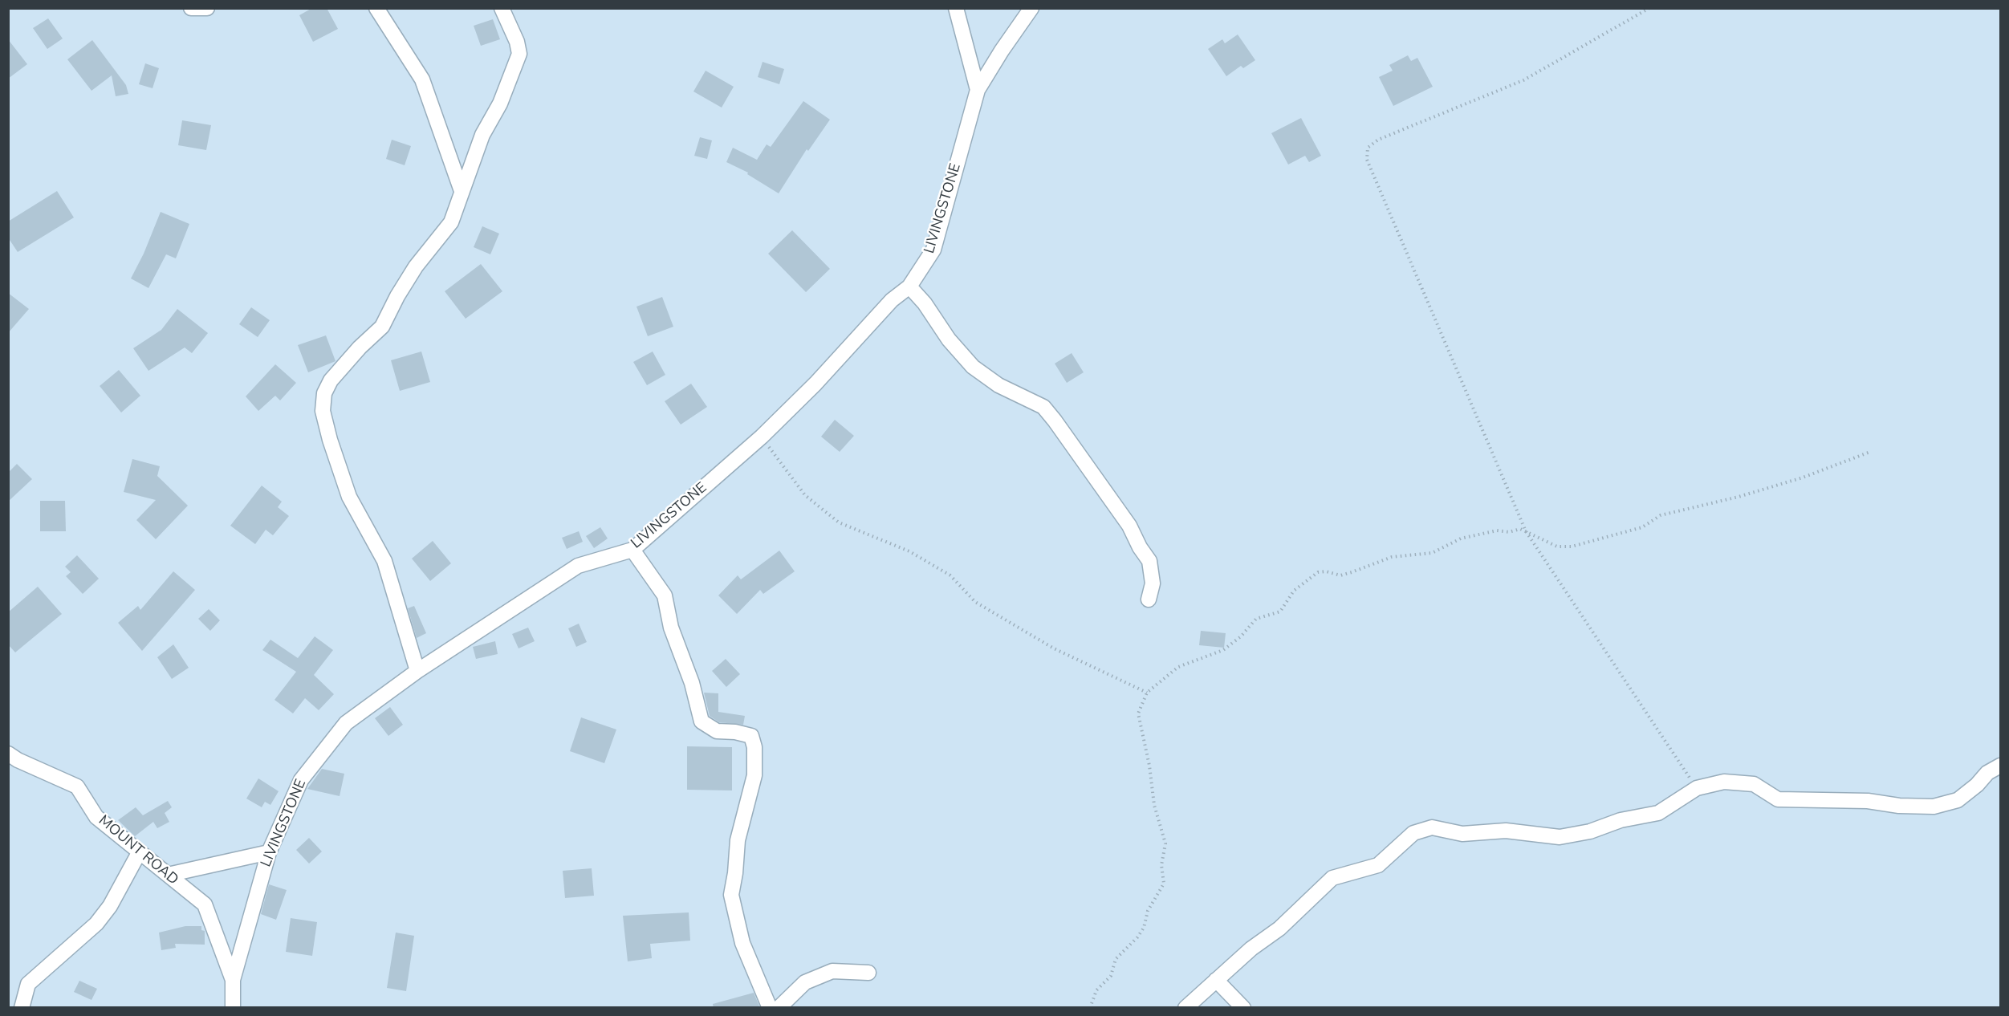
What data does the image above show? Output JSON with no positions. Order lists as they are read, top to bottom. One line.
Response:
{"streets":{"street":["LIVINGSTONE","MOUNT ROAD"]},"crossings":[["LIVINGSTONE","MOUNT ROAD"]]}
